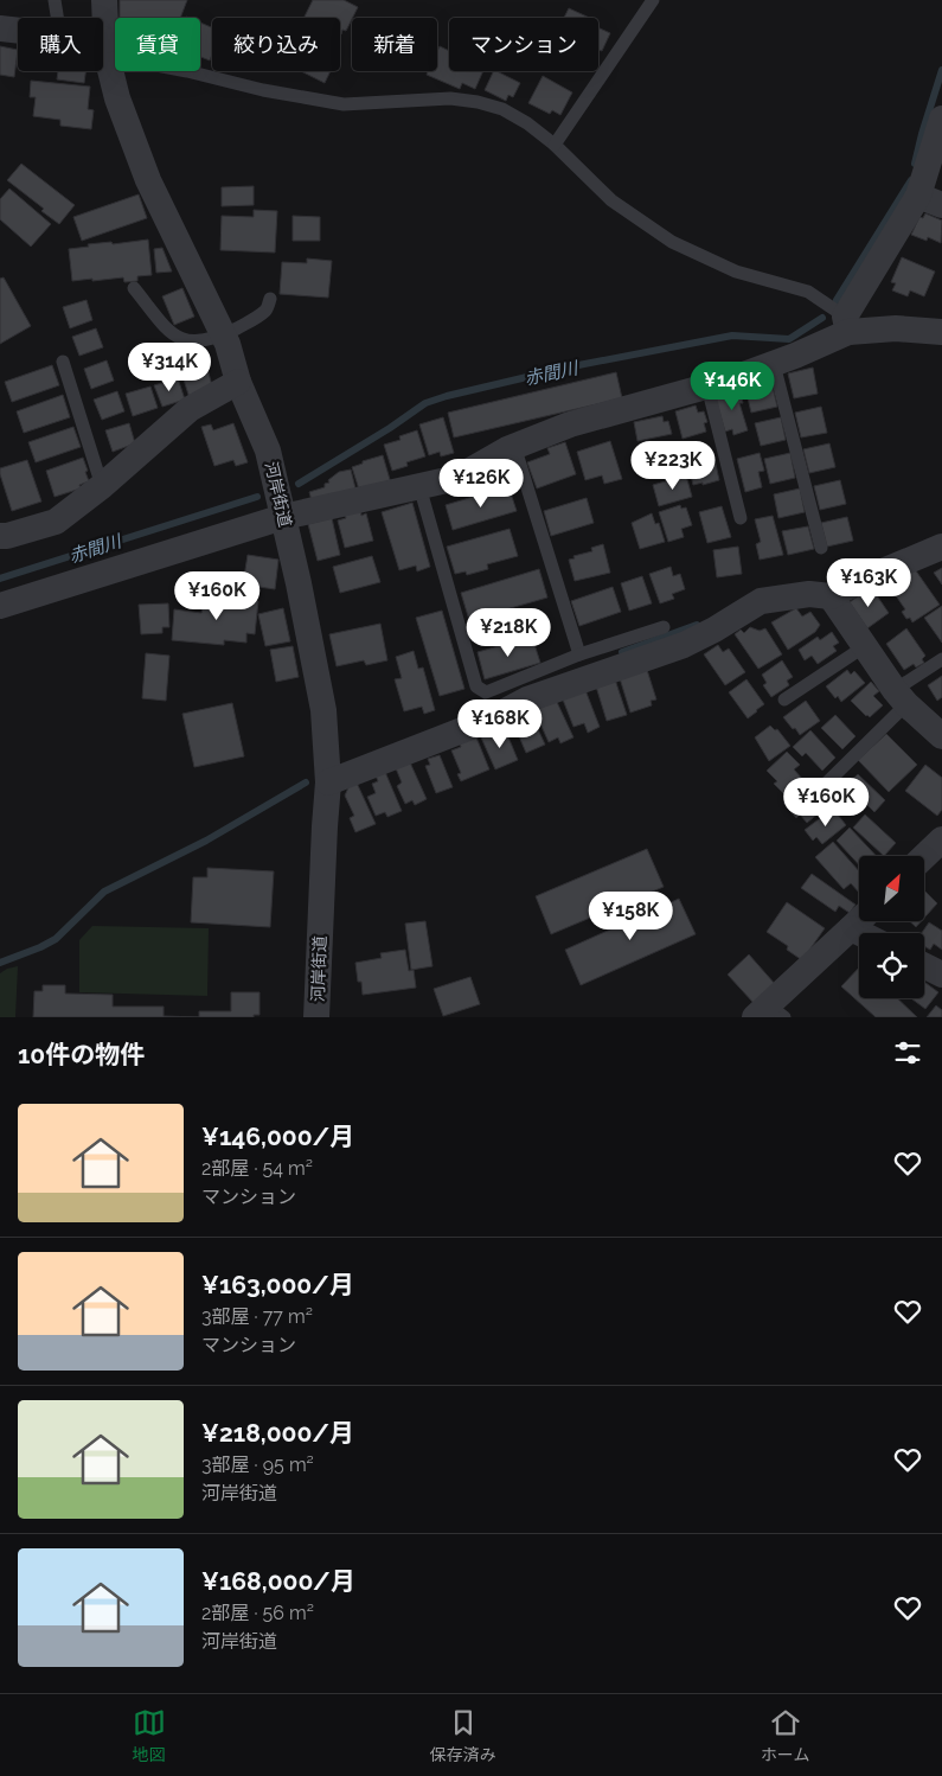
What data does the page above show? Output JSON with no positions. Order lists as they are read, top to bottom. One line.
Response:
{"streets":{"street":["河岸街道"]},"water":["赤間川"],"north":"top right","page":{"chip":["購入","賃貸","絞り込み","新着","マンション"],"price":["¥314K","¥146K","¥223K","¥126K","¥163K","¥160K","¥218K","¥168K","¥160K","¥158K"],"heading":"10件の物件","list":[{"name":"¥146,000/月","note":"2部屋 · 54 m² · マンション"},{"name":"¥163,000/月","note":"3部屋 · 77 m² · マンション"},{"name":"¥218,000/月","note":"3部屋 · 95 m² · 河岸街道"},{"name":"¥168,000/月","note":"2部屋 · 56 m² · 河岸街道"}],"tabs":["地図","保存済み","ホーム"]}}
